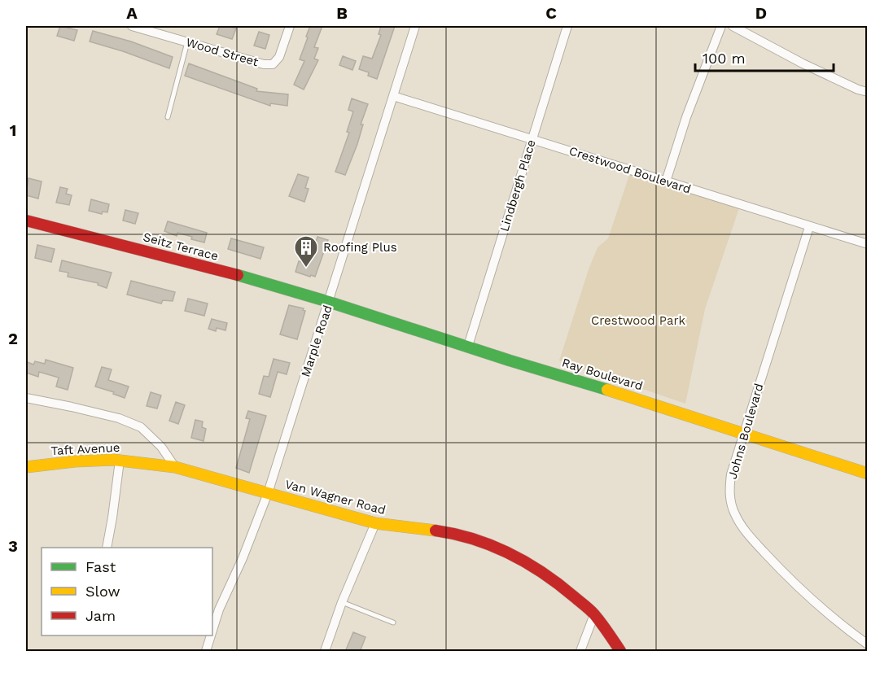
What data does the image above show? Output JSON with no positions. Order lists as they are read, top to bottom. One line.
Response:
{"streets":{"street":["Wood Street","Crestwood Boulevard","Lindbergh Place","Seitz Terrace","Marple Road","Ray Boulevard","Johns Boulevard","Taft Avenue","Van Wagner Road"]},"crossings":[["Crestwood Boulevard","Lindbergh Place"],["Crestwood Boulevard","Marple Road"],["Crestwood Boulevard","Johns Boulevard"],["Lindbergh Place","Ray Boulevard"],["Seitz Terrace","Marple Road"],["Seitz Terrace","Ray Boulevard"],["Marple Road","Ray Boulevard"],["Marple Road","Van Wagner Road"],["Ray Boulevard","Johns Boulevard"],["Taft Avenue","Van Wagner Road"]],"parks":["Crestwood Park"],"places":{"building":["Roofing Plus"]},"legend":["Fast","Slow","Jam"],"scale_bar":"100 m","grid":{"columns":["A","B","C","D"],"rows":["1","2","3"]}}
